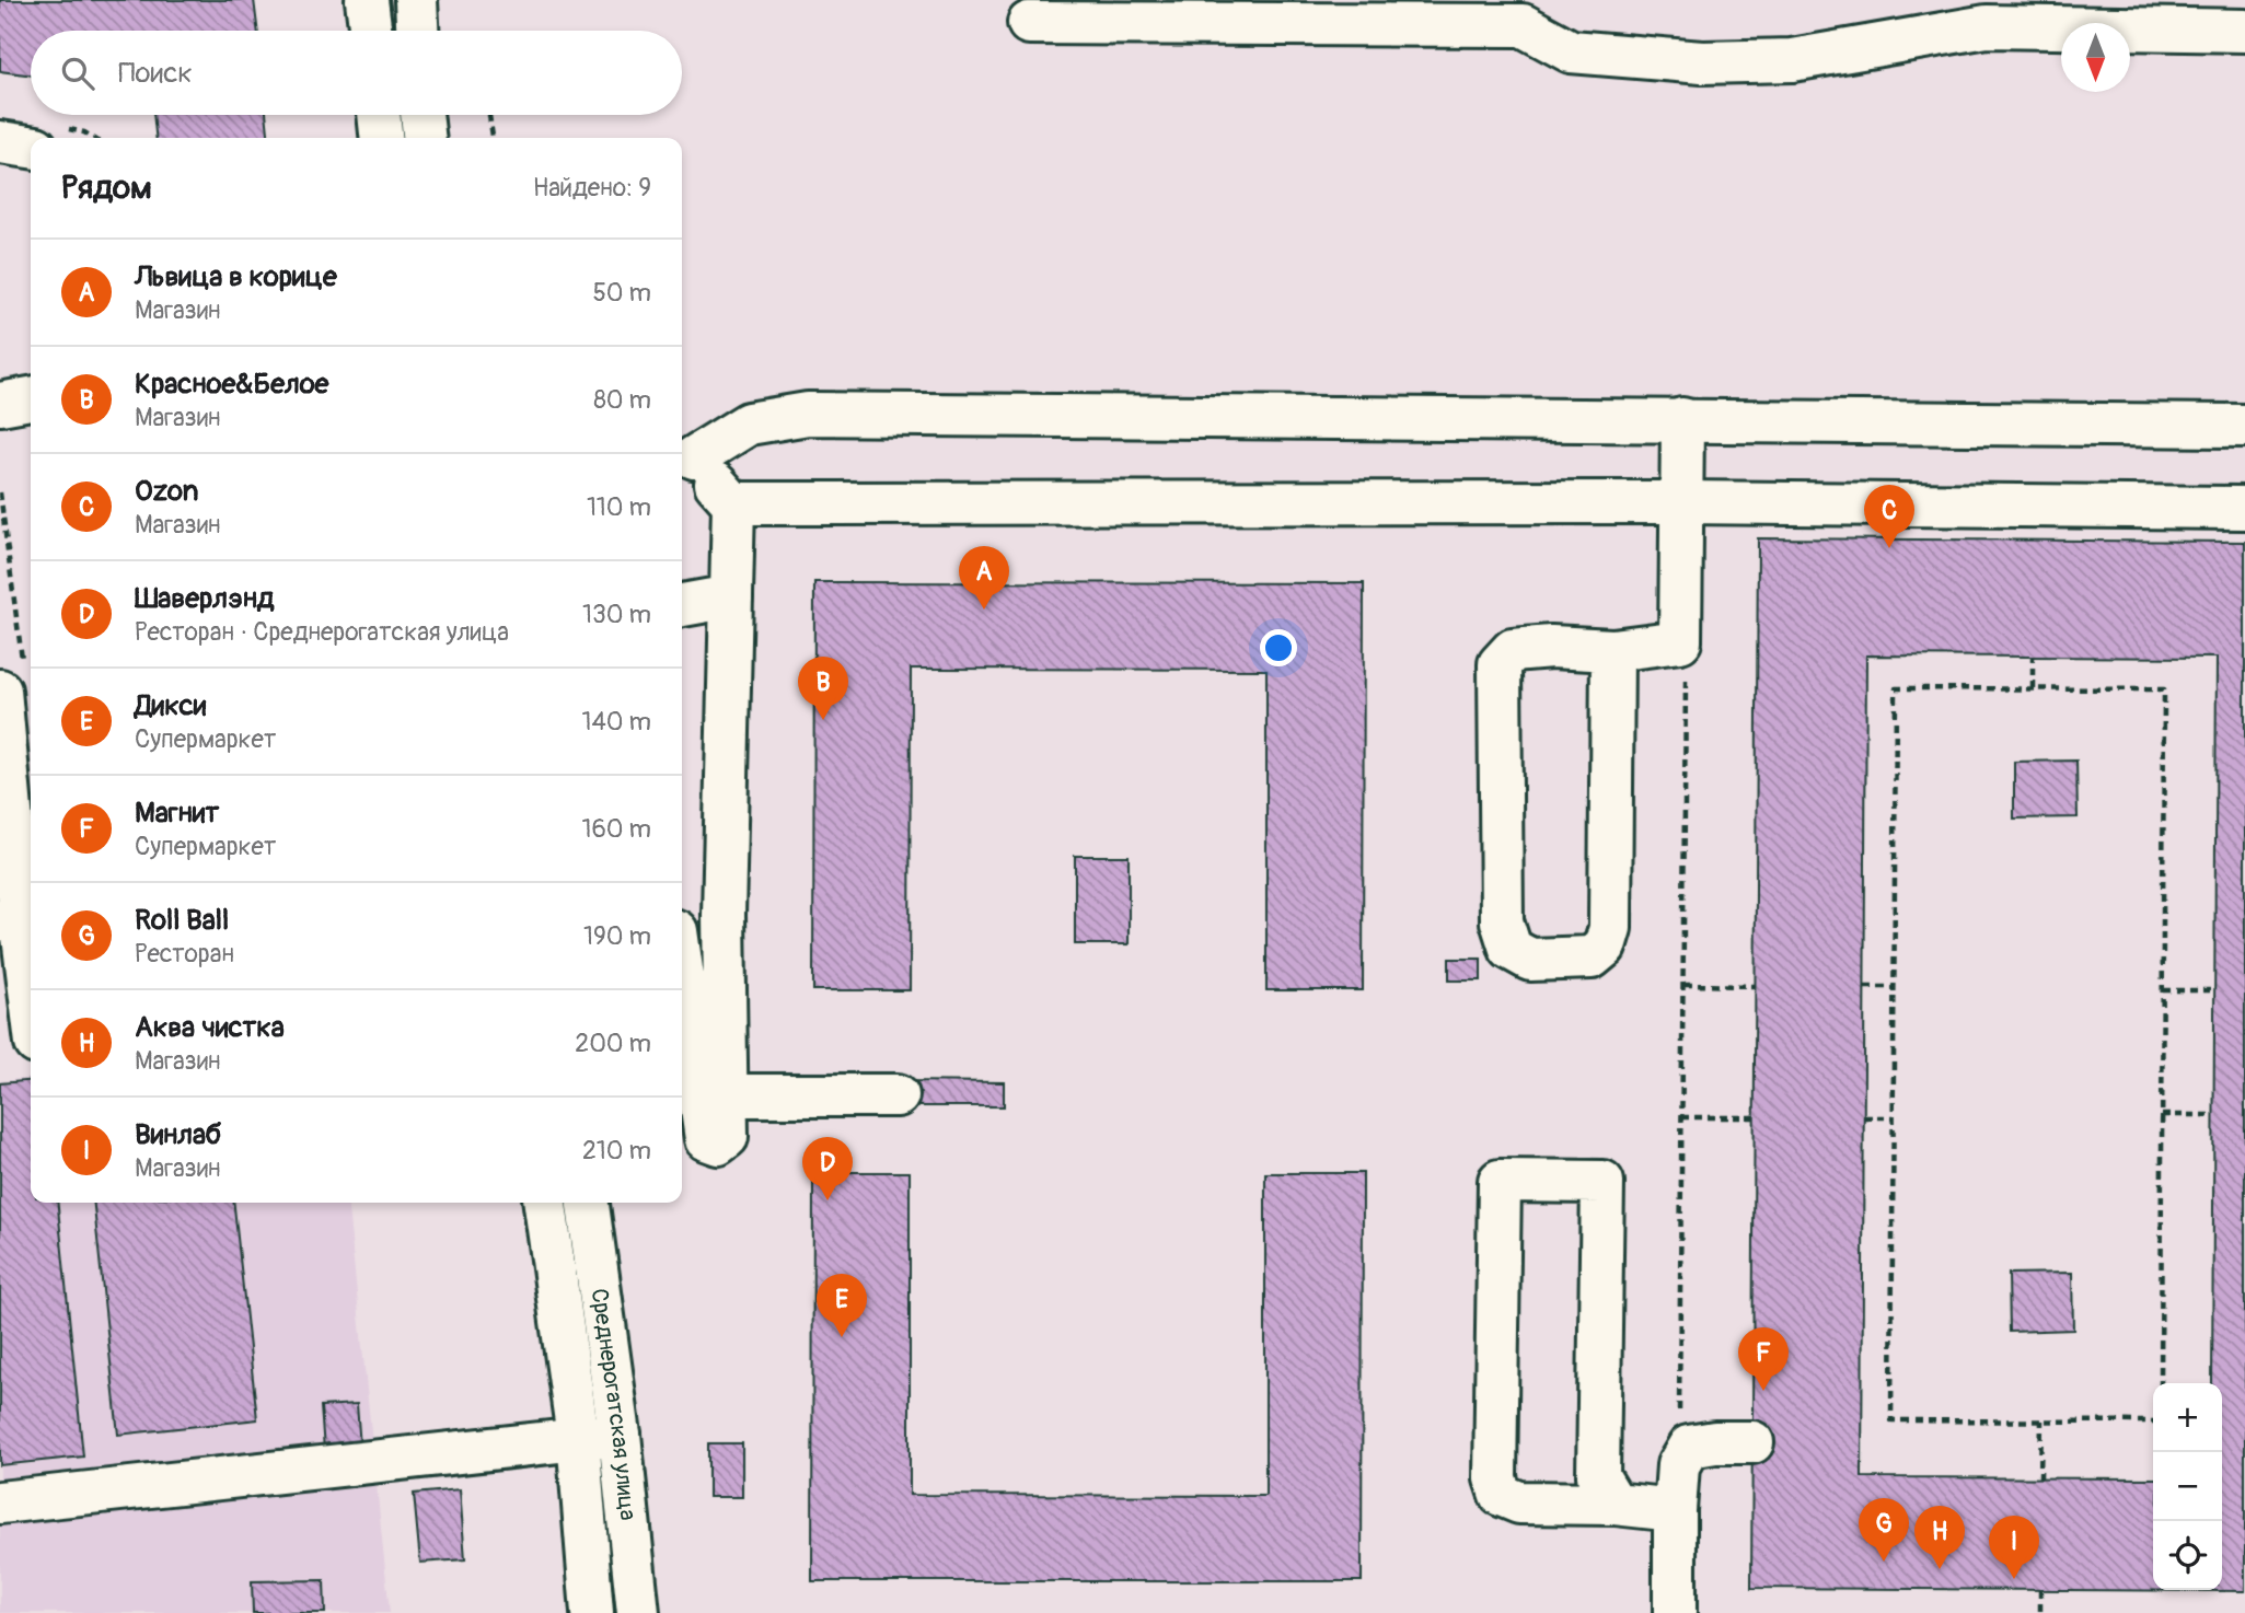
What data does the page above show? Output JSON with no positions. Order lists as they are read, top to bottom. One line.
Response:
{"streets":{"street":["Среднерогатская улица"]},"north":"bottom","page":{"search":"Поиск","heading":["Рядом","Найдено: 9"],"list":[{"mark":"A","name":"Львица в корице","note":"Магазин","value":"50 m"},{"mark":"B","name":"Красное&Белое","note":"Магазин","value":"80 m"},{"mark":"C","name":"Ozon","note":"Магазин","value":"110 m"},{"mark":"D","name":"Шаверлэнд","note":"Ресторан · Среднерогатская улица","value":"130 m"},{"mark":"E","name":"Дикси","note":"Супермаркет","value":"140 m"},{"mark":"F","name":"Магнит","note":"Супермаркет","value":"160 m"},{"mark":"G","name":"Roll Ball","note":"Ресторан","value":"190 m"},{"mark":"H","name":"Аква чистка","note":"Магазин","value":"200 m"},{"mark":"I","name":"Винлаб","note":"Магазин","value":"210 m"}],"pins":["C","A","B","D","E","F","G","H","I"],"map_buttons":["+","−"]}}
